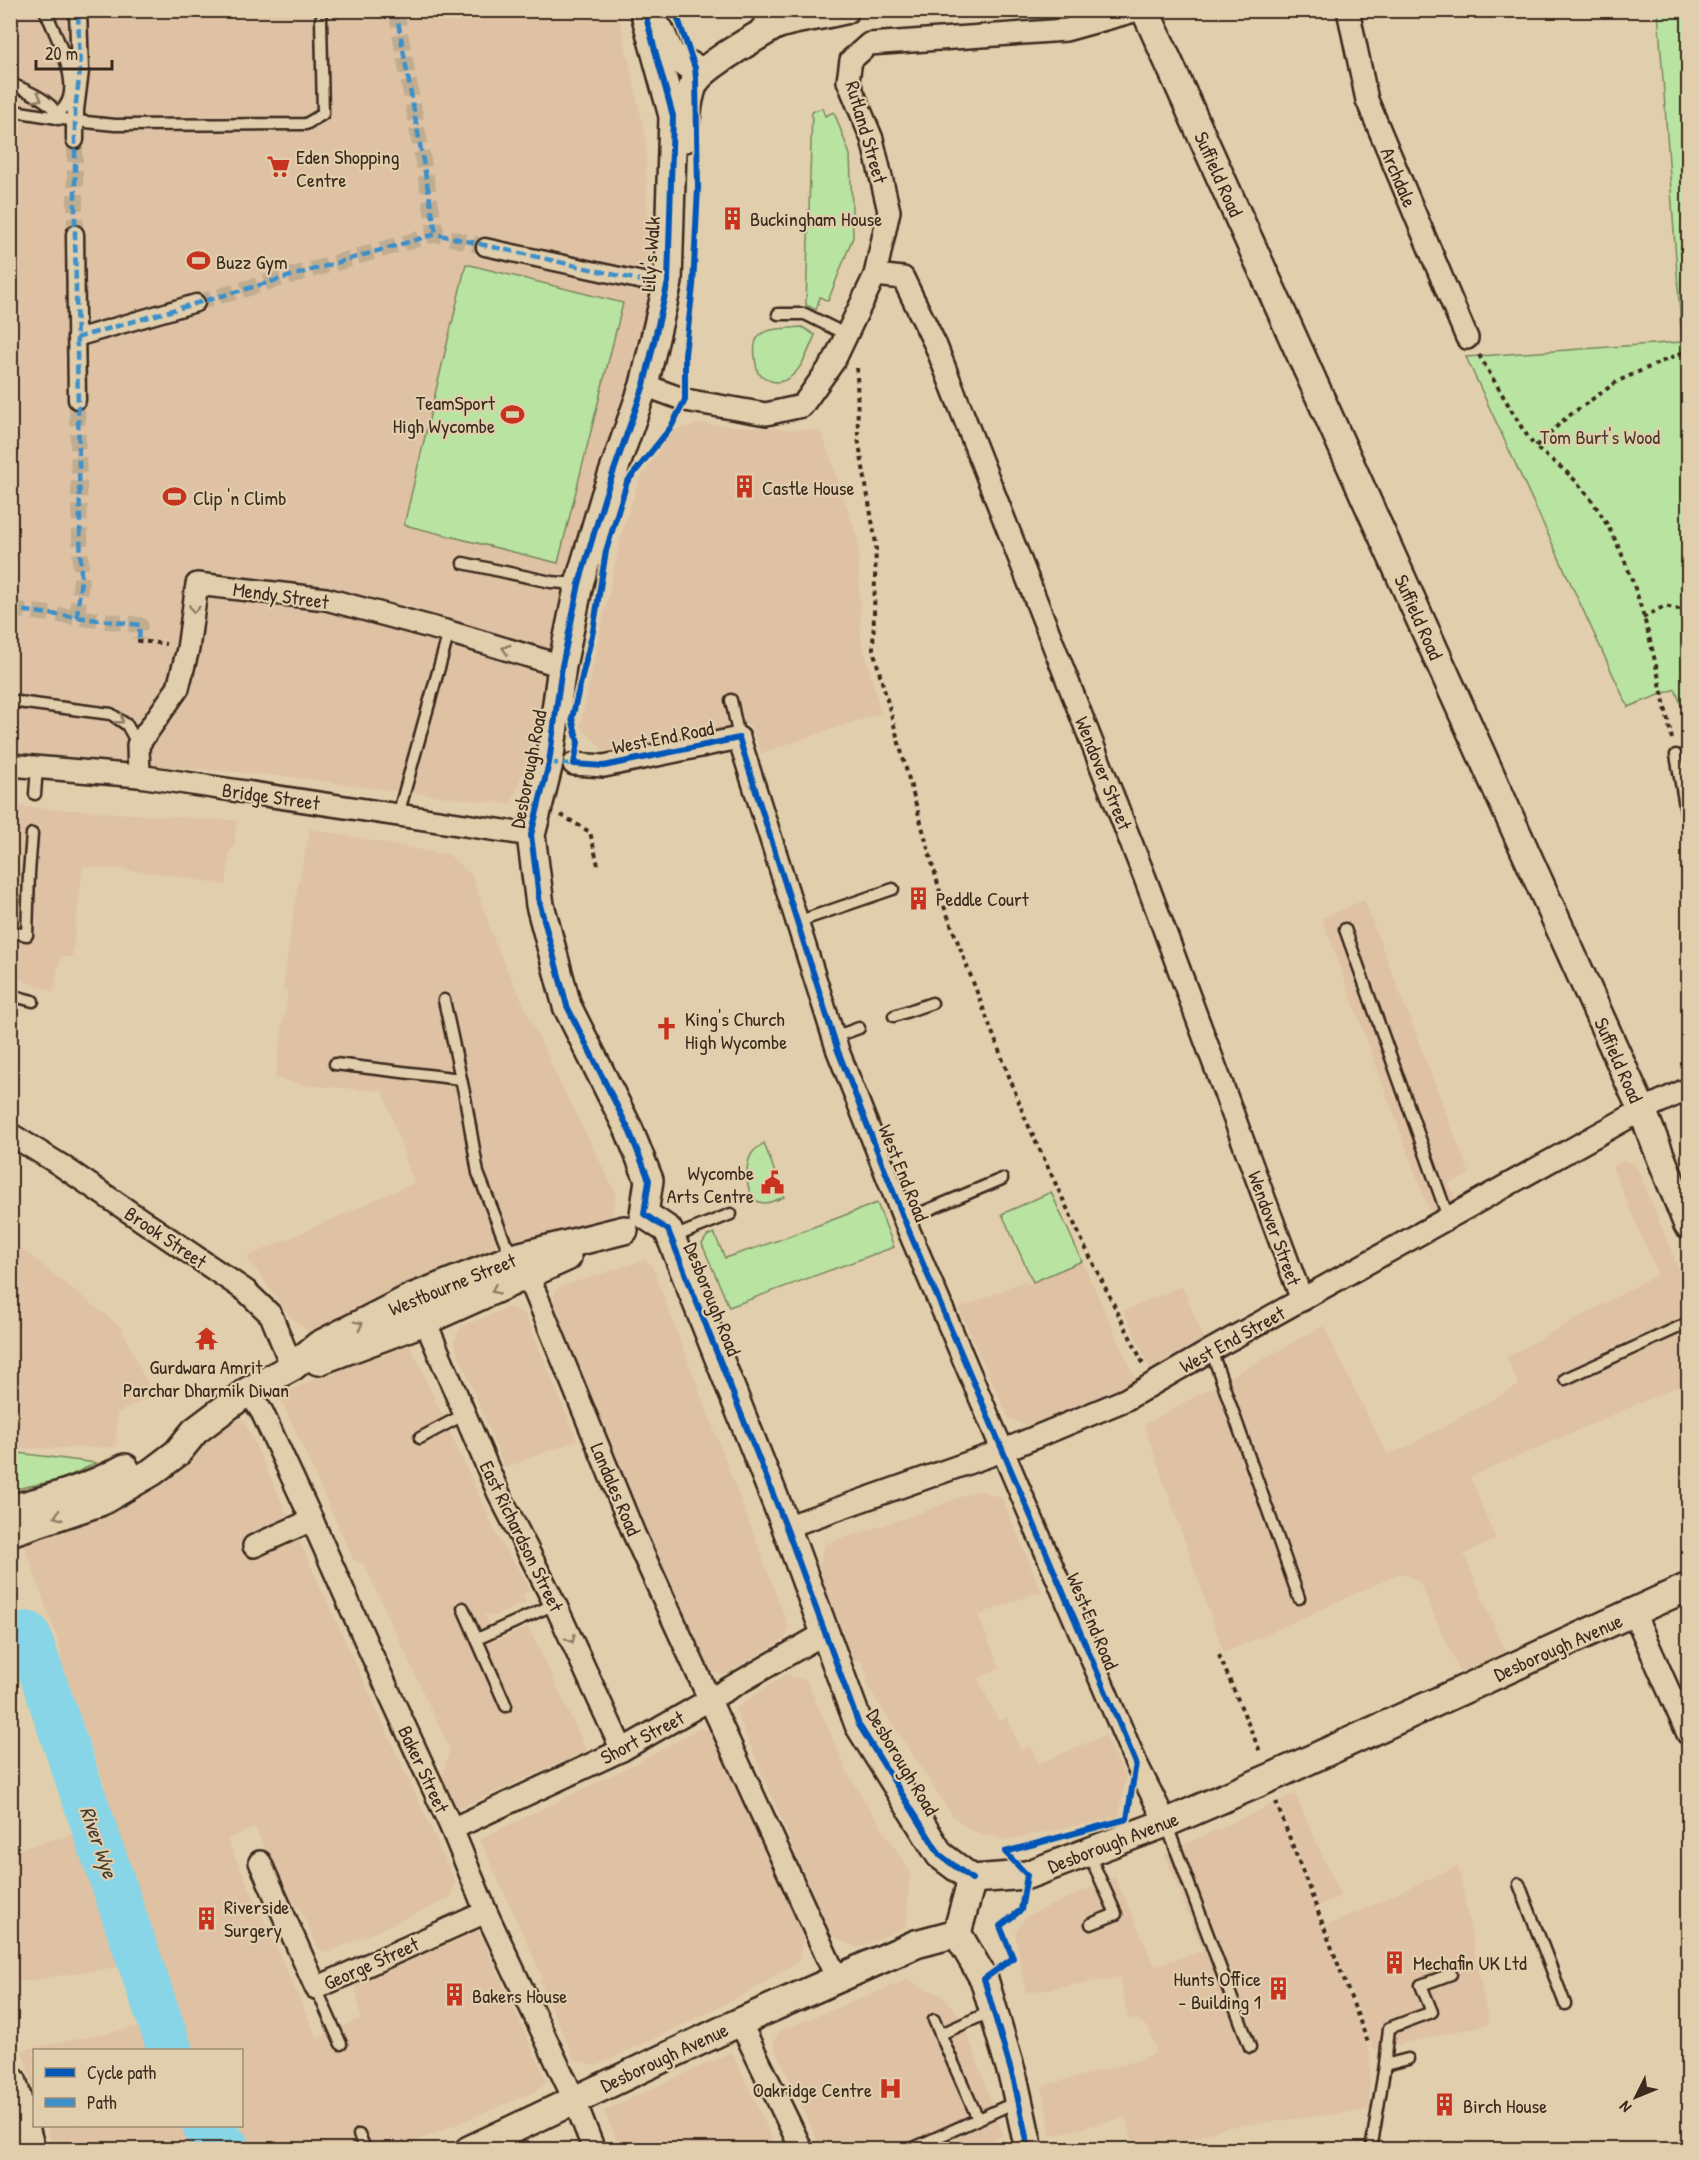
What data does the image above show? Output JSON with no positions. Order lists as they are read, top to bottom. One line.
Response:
{"streets":{"street":["Rutland Street","Suffield Road","Archdale","Lily's Walk","Mendy Street","West End Road","Desborough Road","Wendover Street","Bridge Street","Brook Street","Westbourne Street","West End Street","Landales Road","East Richardson Street","Desborough Avenue","Short Street","Baker Street","George Street"]},"crossings":[["Rutland Street","Lily's Walk"],["Rutland Street","Wendover Street"],["Suffield Road","West End Street"],["Lily's Walk","Desborough Road"],["Mendy Street","Desborough Road"],["West End Road","West End Street"],["West End Road","Desborough Avenue"],["Desborough Road","Bridge Street"],["Desborough Road","Westbourne Street"],["Desborough Road","West End Street"],["Desborough Road","Desborough Avenue"],["Desborough Road","Short Street"],["Wendover Street","West End Street"],["Brook Street","Westbourne Street"],["Westbourne Street","Landales Road"],["Westbourne Street","East Richardson Street"],["Westbourne Street","Baker Street"],["Landales Road","Desborough Avenue"],["Landales Road","Short Street"],["East Richardson Street","Short Street"],["Desborough Avenue","Baker Street"],["Short Street","Baker Street"],["Baker Street","George Street"]],"one_way":["Mendy Street"],"water":["River Wye"],"parks":["Tom Burt's Wood"],"places":{"supermarket":["Eden Shopping Centre"],"building":["Buckingham House","Castle House","Peddle Court","Riverside Surgery","Mechafin UK Ltd","Hunts Office - Building 1","Bakers House","Birch House"],"sports":["Buzz Gym","TeamSport High Wycombe","Clip 'n Climb"],"church":["King's Church High Wycombe"],"public building":["Wycombe Arts Centre"],"temple":["Gurdwara Amrit Parchar Dharmik Diwan"],"hospital":["Oakridge Centre"]},"legend":["Cycle path","Path"],"scale_bar":"20 m","north":"bottom left"}
